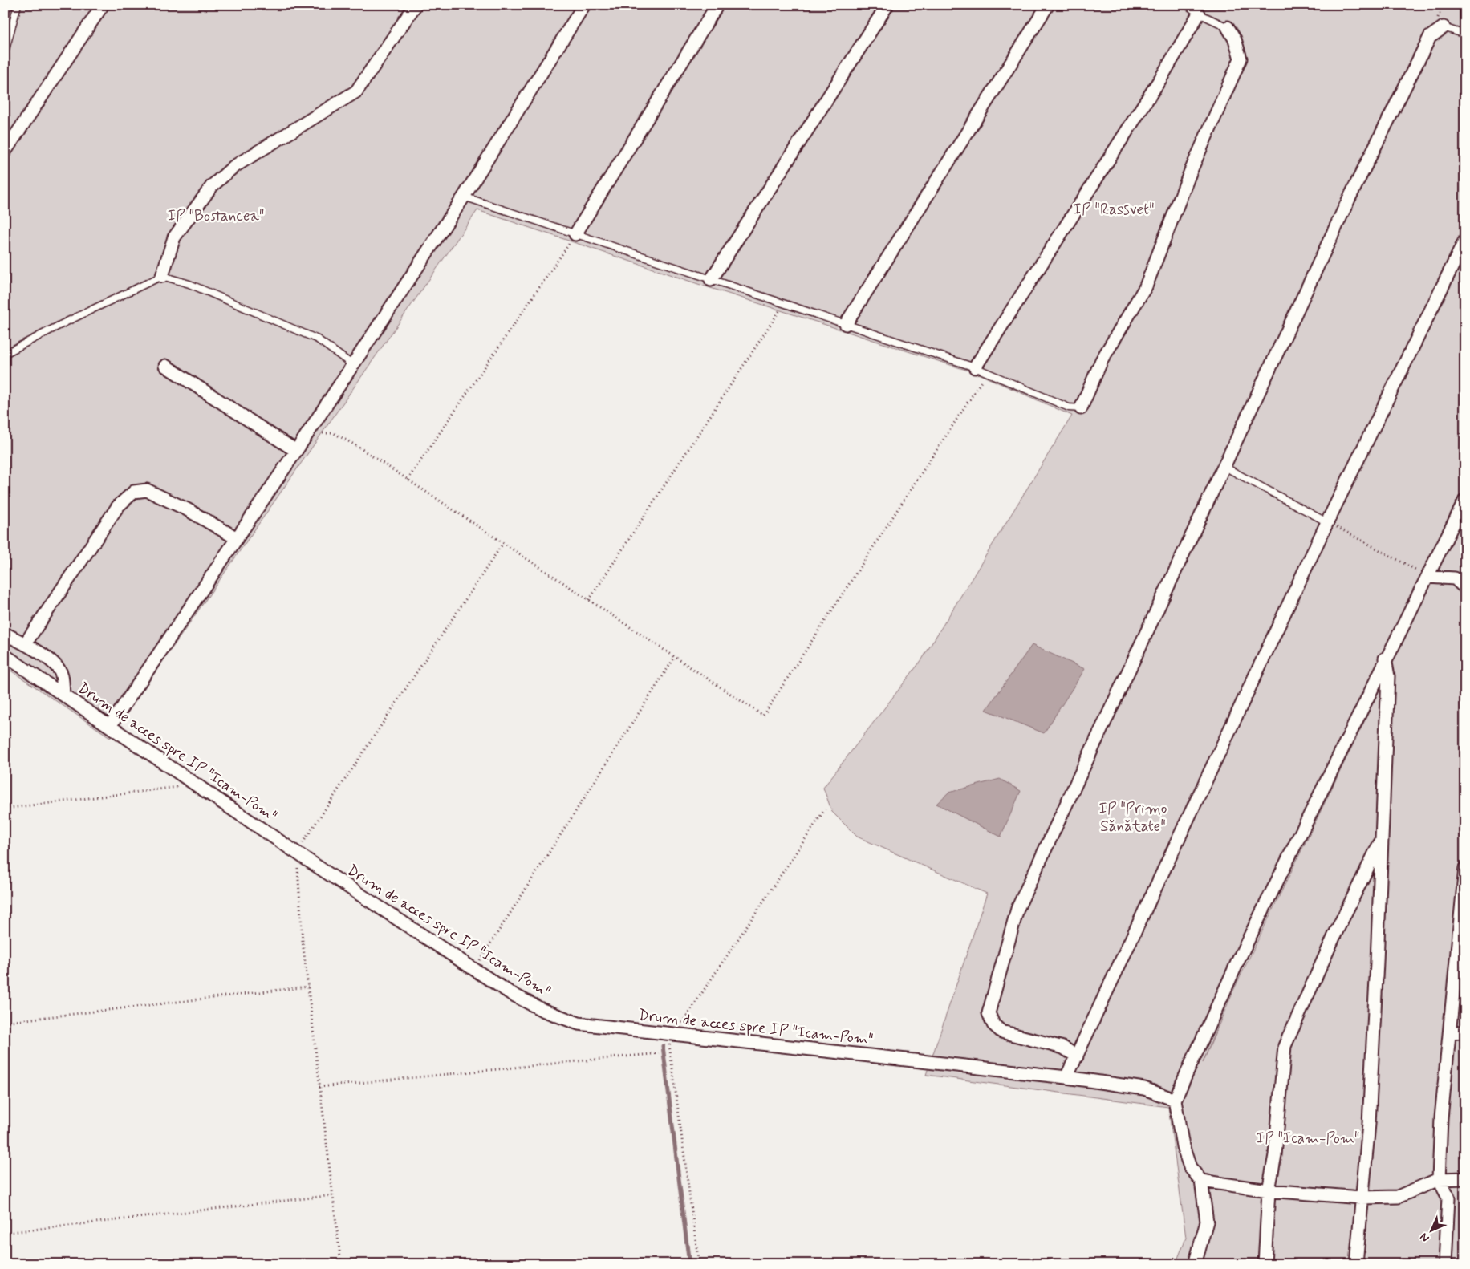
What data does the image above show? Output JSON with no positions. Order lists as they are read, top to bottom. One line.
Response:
{"streets":{"street":["Drum de acces spre IP \"Icam-Pom\""]},"parks":["IP \"Rassvet\"","IP \"Bostancea\"","IP \"Primo Sănătate\"","IP \"Icam-Pom\""],"north":"bottom left"}
